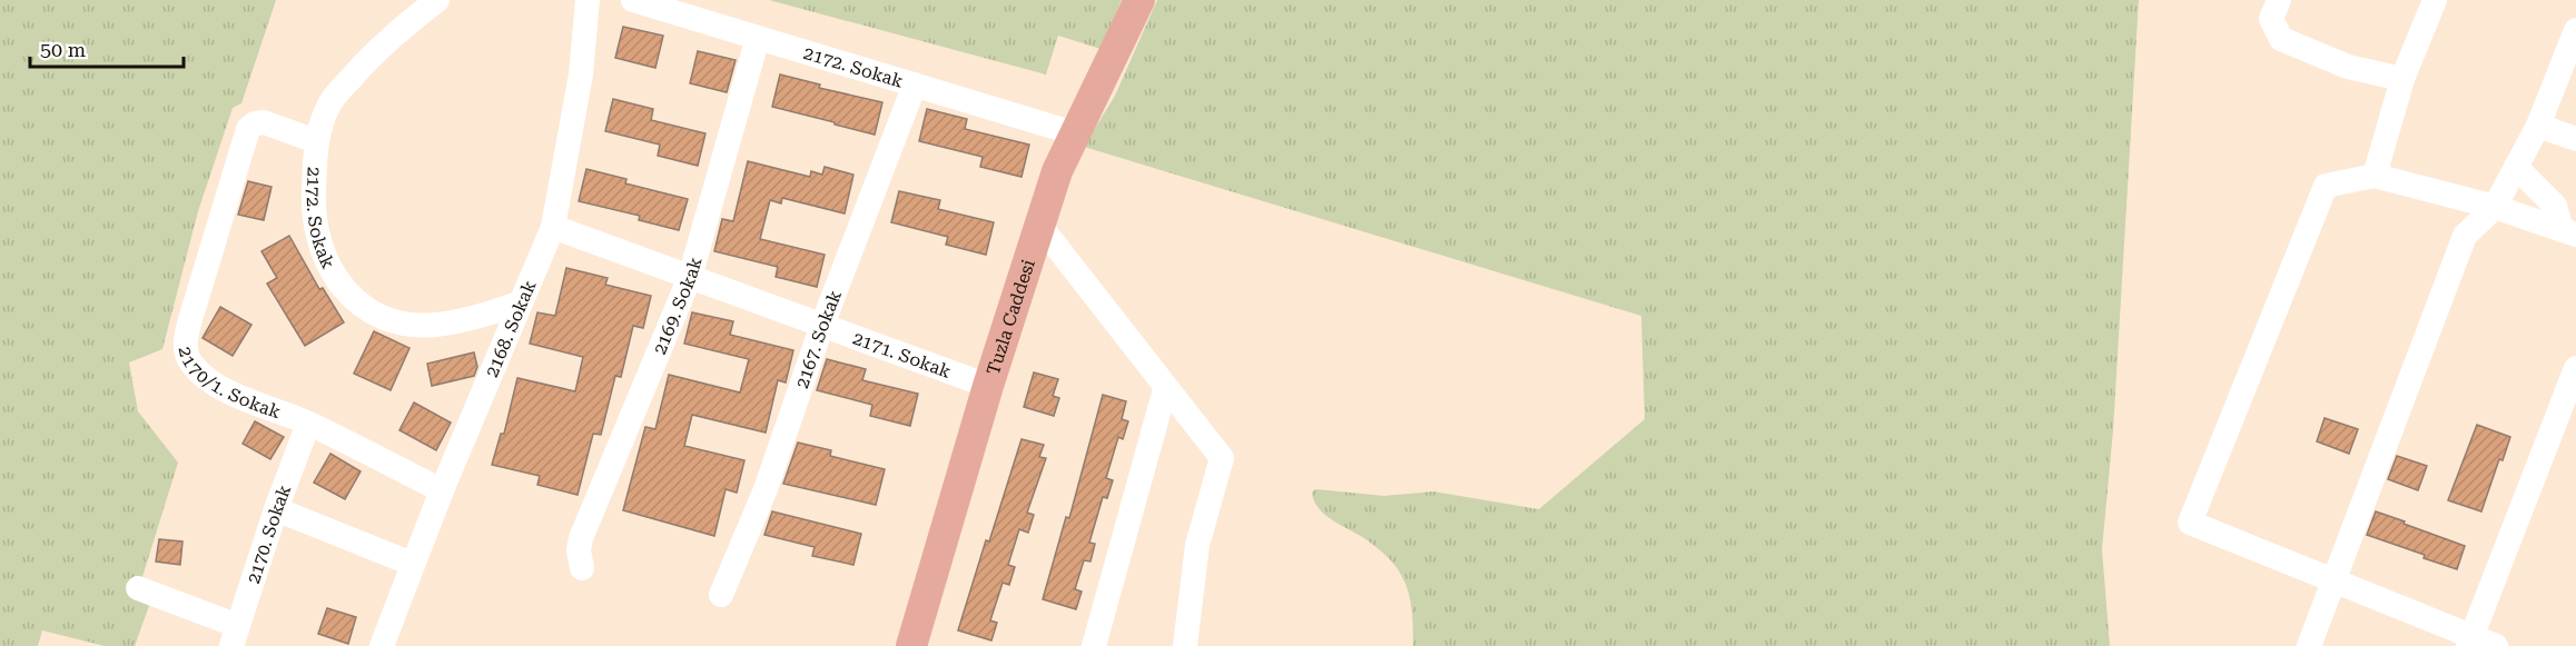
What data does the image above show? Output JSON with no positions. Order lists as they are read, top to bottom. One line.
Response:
{"streets":{"main road":["Tuzla Caddesi"],"street":["2172. Sokak","2169. Sokak","2168. Sokak","2167. Sokak","2171. Sokak","2170/1. Sokak","2170. Sokak"]},"crossings":[["2172. Sokak","2169. Sokak"],["2172. Sokak","Tuzla Caddesi"],["2172. Sokak","2168. Sokak"],["2172. Sokak","2167. Sokak"],["2172. Sokak","2170/1. Sokak"],["2169. Sokak","2171. Sokak"],["Tuzla Caddesi","2171. Sokak"],["2168. Sokak","2171. Sokak"],["2168. Sokak","2170/1. Sokak"],["2167. Sokak","2171. Sokak"],["2170/1. Sokak","2170. Sokak"]],"scale_bar":"50 m"}
